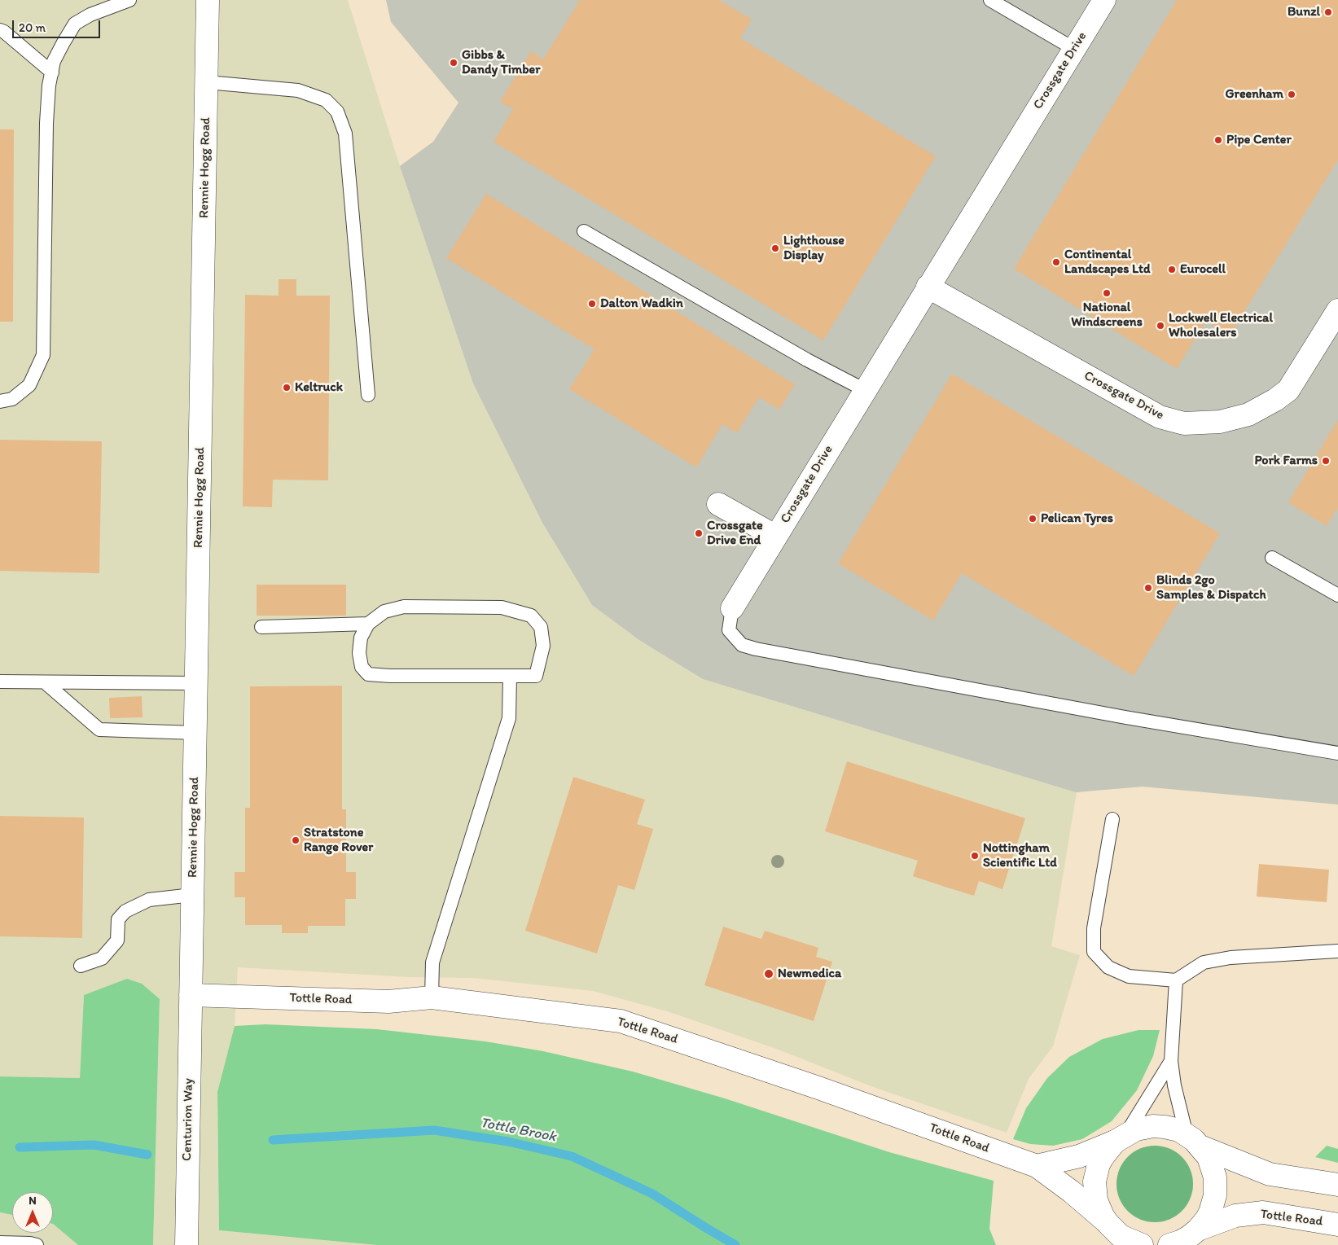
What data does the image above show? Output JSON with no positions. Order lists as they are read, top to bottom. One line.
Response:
{"streets":{"street":["Crossgate Drive","Rennie Hogg Road","Tottle Road","Centurion Way"]},"crossings":[["Rennie Hogg Road","Tottle Road"],["Rennie Hogg Road","Centurion Way"],["Tottle Road","Centurion Way"]],"water":["Tottle Brook"],"places":["Bunzl","Gibbs & Dandy Timber","Greenham","Pipe Center","Lighthouse Display","Continental Landscapes Ltd","Eurocell","National Windscreens","Dalton Wadkin","Lockwell Electrical Wholesalers","Keltruck","Pork Farms","Pelican Tyres","Crossgate Drive End","Blinds 2go Samples & Dispatch","Stratstone Range Rover","Nottingham Scientific Ltd","Newmedica"],"scale_bar":"20 m","north":"top"}
